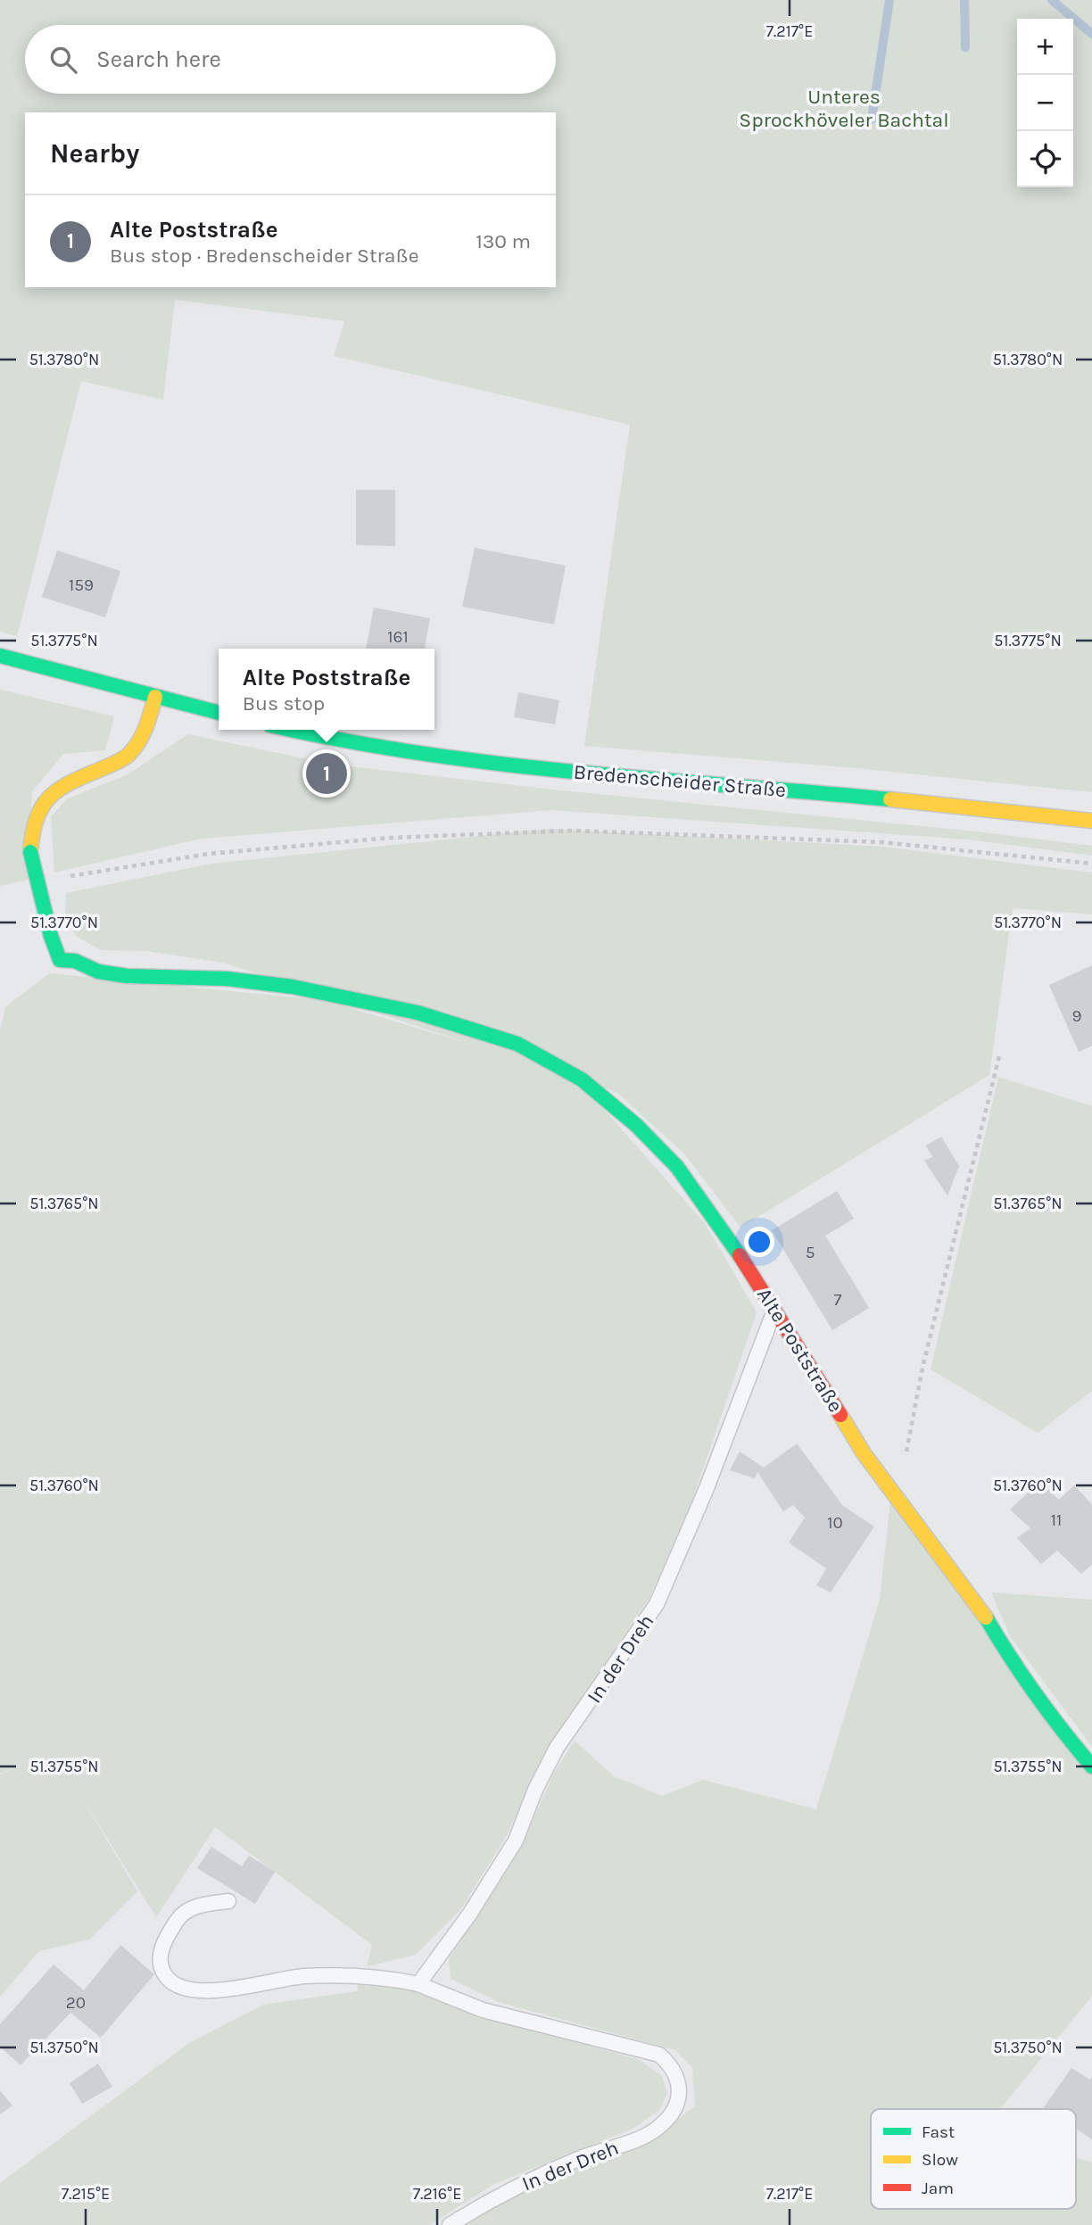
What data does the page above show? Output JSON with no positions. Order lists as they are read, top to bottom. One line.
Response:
{"streets":{"street":["Bredenscheider Straße","Alte Poststraße"],"lane":["In der Dreh"]},"crossings":[["Alte Poststraße","In der Dreh"]],"parks":["Unteres Sprockhöveler Bachtal"],"house_numbers":["159","161","9","5","7","11","10","20"],"legend":["Fast","Slow","Jam"],"page":{"map_buttons":["+","−"],"search":"Search here","heading":"Nearby","list":[{"mark":"1","name":"Alte Poststraße","note":"Bus stop · Bredenscheider Straße","value":"130 m"}],"popup":["Alte Poststraße","Bus stop"],"pins":"1"},"coordinates":["7.217°E","51.3780°N","51.3775°N","51.3770°N","51.3765°N","51.3760°N","51.3755°N","51.3750°N","7.215°E","7.216°E"]}
